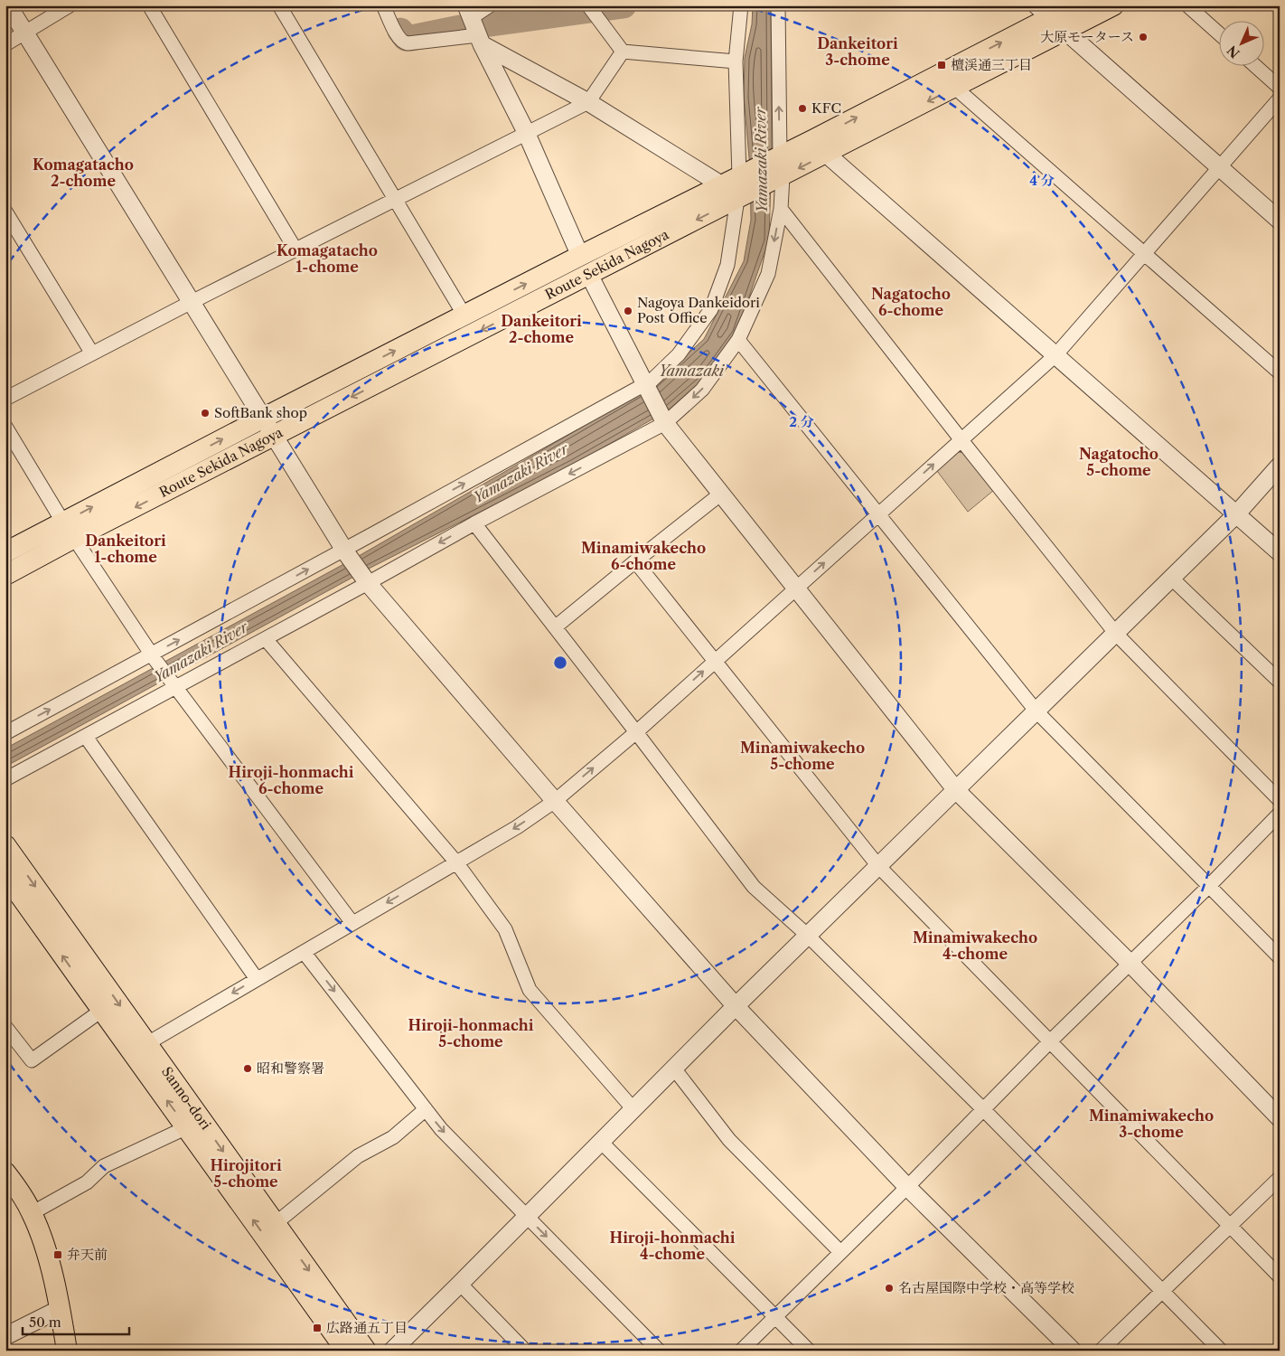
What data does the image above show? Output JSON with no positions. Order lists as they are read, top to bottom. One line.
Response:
{"streets":{"main road":["Route Sekida Nagoya","Sanno-dori"]},"districts":["Dankeitori 3-chome","Komagatacho 2-chome","Komagatacho 1-chome","Nagatocho 6-chome","Dankeitori 2-chome","Nagatocho 5-chome","Dankeitori 1-chome","Minamiwakecho 6-chome","Minamiwakecho 5-chome","Hiroji-honmachi 6-chome","Minamiwakecho 4-chome","Hiroji-honmachi 5-chome","Minamiwakecho 3-chome","Hirojitori 5-chome","Hiroji-honmachi 4-chome"],"water":["Yamazaki River","Yamazaki"],"places":{"other":["大原モータース","KFC","Nagoya Dankeidori Post Office","SoftBank shop","昭和警察署","名古屋国際中学校・高等学校"],"transit":["檀渓通三丁目","弁天前","広路通五丁目"]},"scale_bar":"50 m","north":"bottom left","rings":["4 分","2 分"]}
